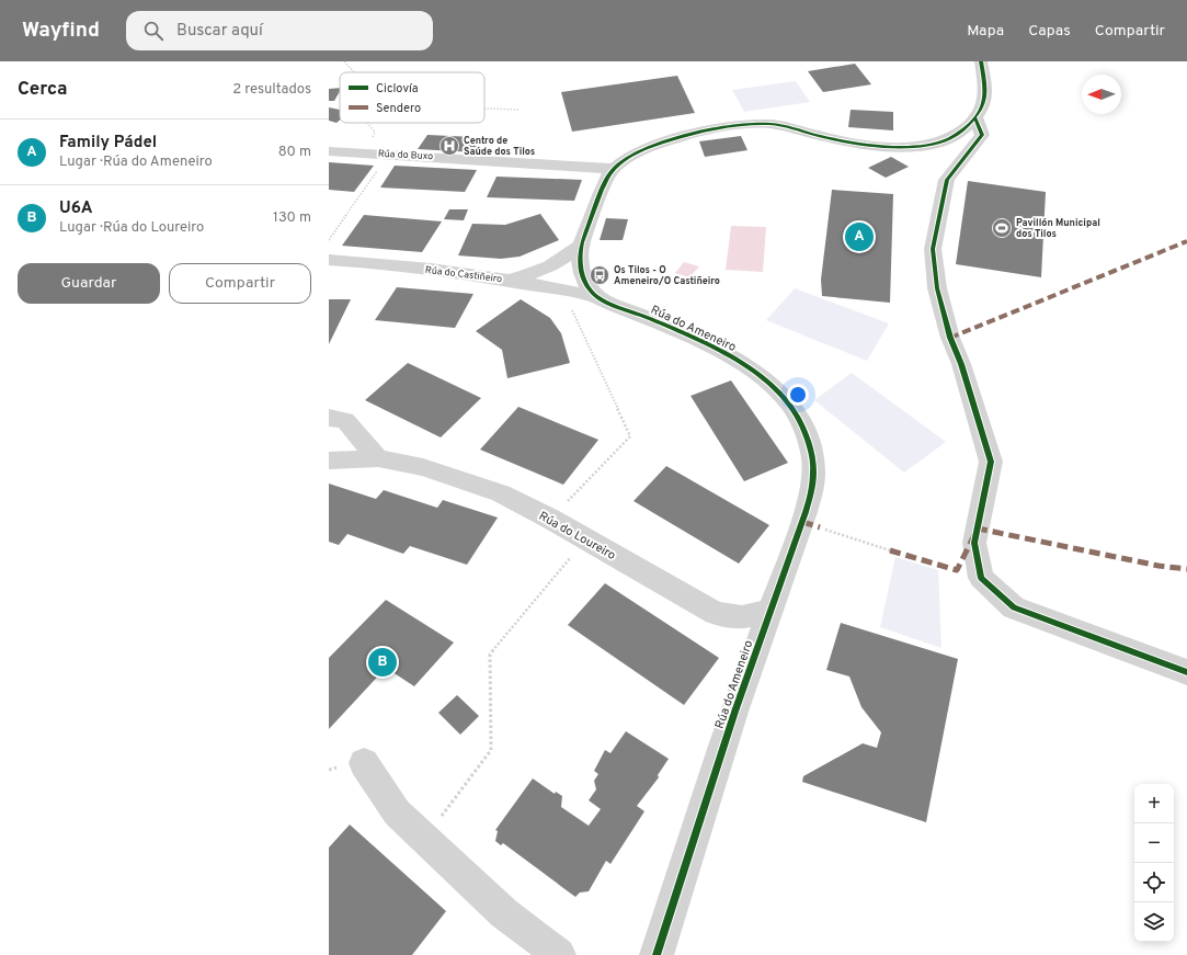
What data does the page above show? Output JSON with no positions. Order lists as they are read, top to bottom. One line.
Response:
{"streets":{"street":["Rúa do Buxo","Rúa do Castiñeiro","Rúa do Ameneiro","Rúa do Loureiro"]},"crossings":[["Rúa do Buxo","Rúa do Ameneiro"],["Rúa do Castiñeiro","Rúa do Ameneiro"],["Rúa do Ameneiro","Rúa do Loureiro"]],"places":{"hospital":["Centro de Saúde dos Tilos"],"sports":["Pavillón Municipal dos Tilos"],"bus stop":["Os Tilos - O Ameneiro/O Castiñeiro"]},"legend":["Ciclovía","Sendero"],"north":"left","page":{"header":"Wayfind","search":"Buscar aquí","nav":["Mapa","Capas","Compartir"],"heading":["Cerca","2 resultados"],"list":[{"mark":"A","name":"Family Pádel","note":"Lugar · Rúa do Ameneiro","value":"80 m"},{"mark":"B","name":"U6A","note":"Lugar · Rúa do Loureiro","value":"130 m"}],"pins":["A","B"],"buttons":["Guardar","Compartir"],"map_buttons":["+","−"]}}
